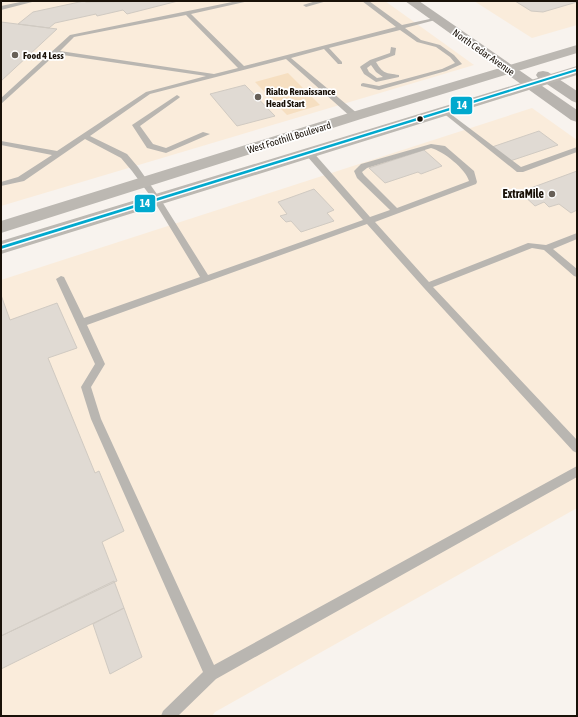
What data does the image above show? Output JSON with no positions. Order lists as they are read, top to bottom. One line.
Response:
{"streets":{"main road":["North Cedar Avenue","West Foothill Boulevard"]},"crossings":[["North Cedar Avenue","West Foothill Boulevard"]],"places":["Food 4 Less","Rialto Renaissance Head Start","ExtraMile"],"lines":["transit line 14"]}
